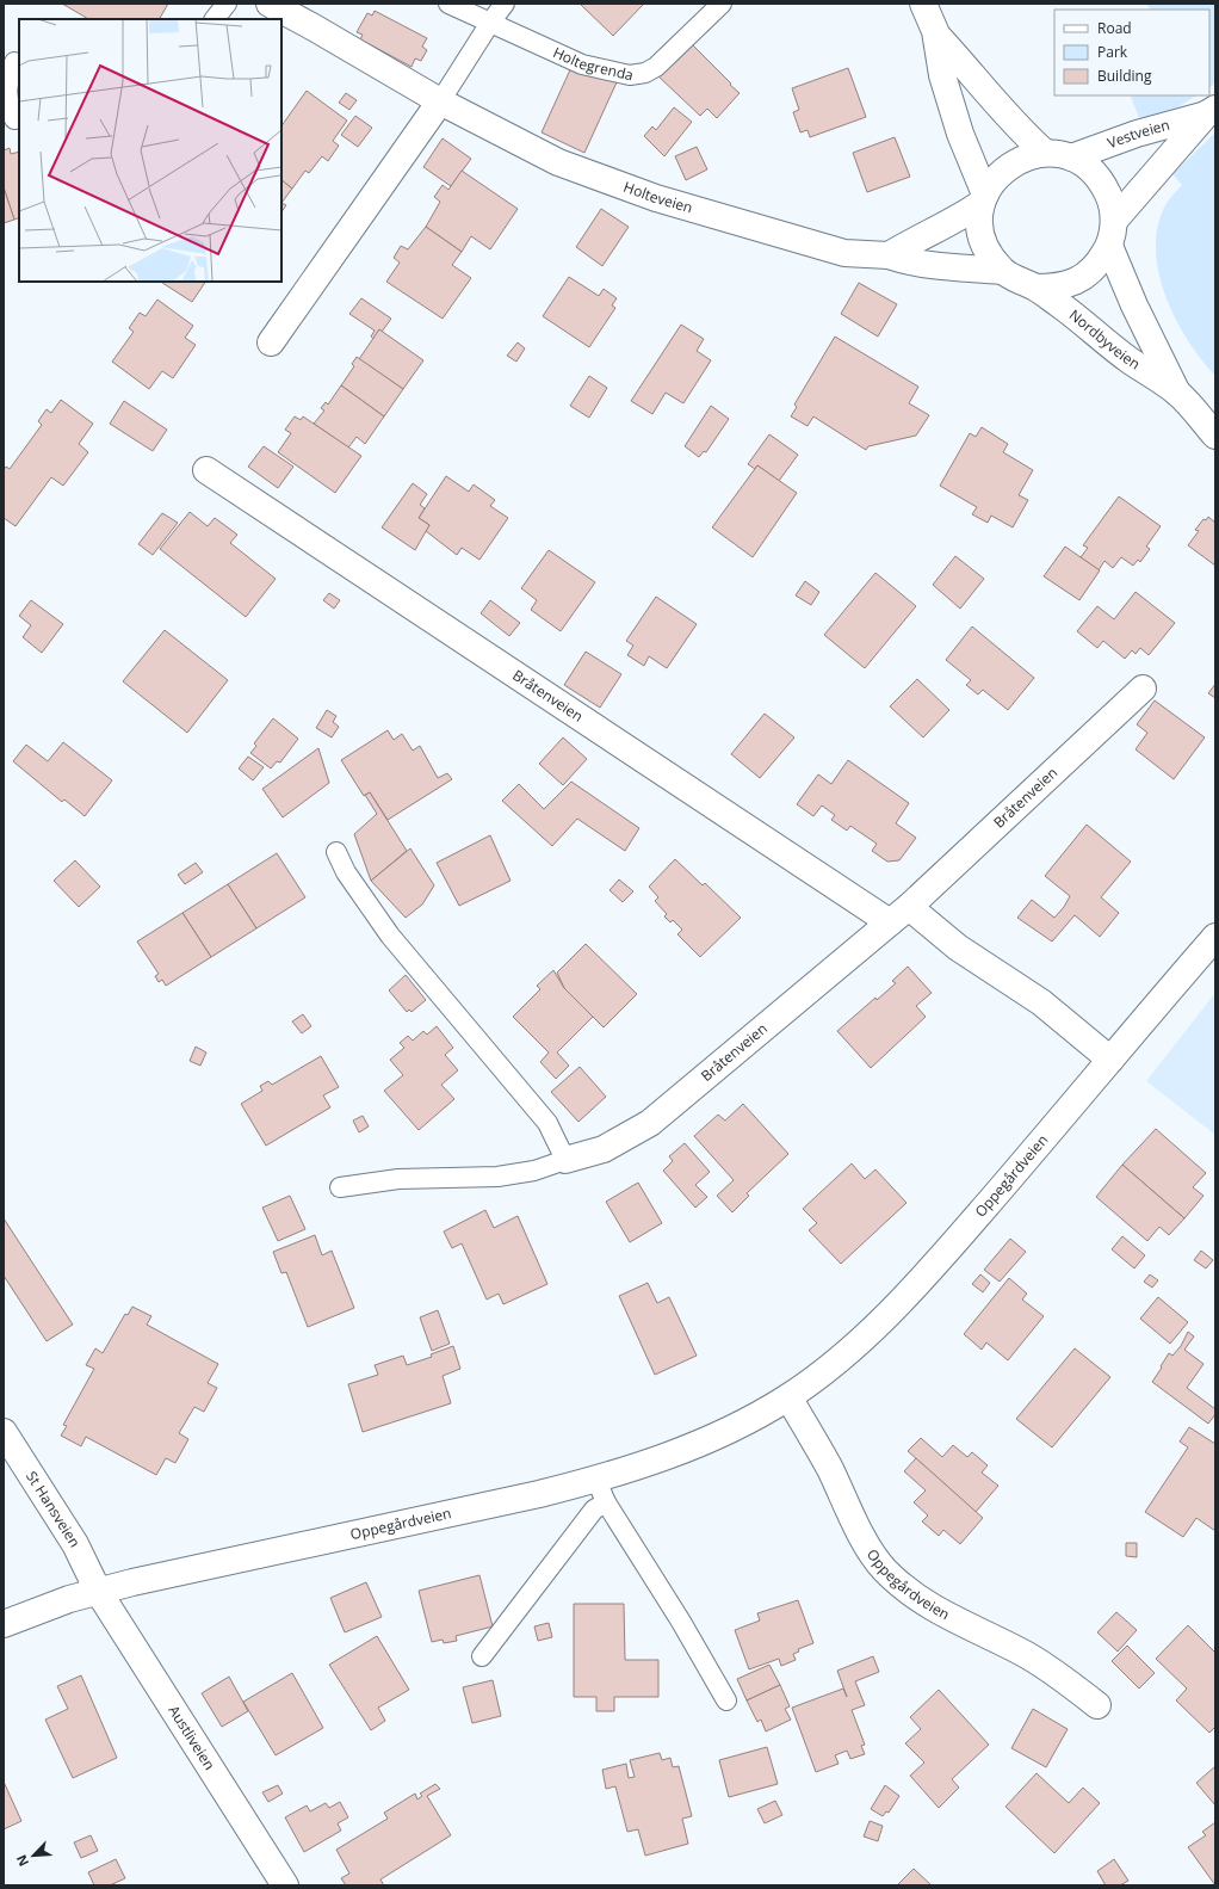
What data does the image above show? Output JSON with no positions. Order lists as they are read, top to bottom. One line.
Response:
{"streets":{"street":["Vestveien","Holteveien","Nordbyveien","Bråtenveien","Oppegårdveien","St Hansveien","Austliveien"],"lane":["Holtegrenda"]},"crossings":[["Vestveien","Holteveien"],["Vestveien","Nordbyveien"],["Holteveien","Nordbyveien"],["Bråtenveien","Oppegårdveien"],["Oppegårdveien","St Hansveien"],["Oppegårdveien","Austliveien"],["St Hansveien","Austliveien"]],"legend":["Road","Park","Building"],"north":"bottom left"}
